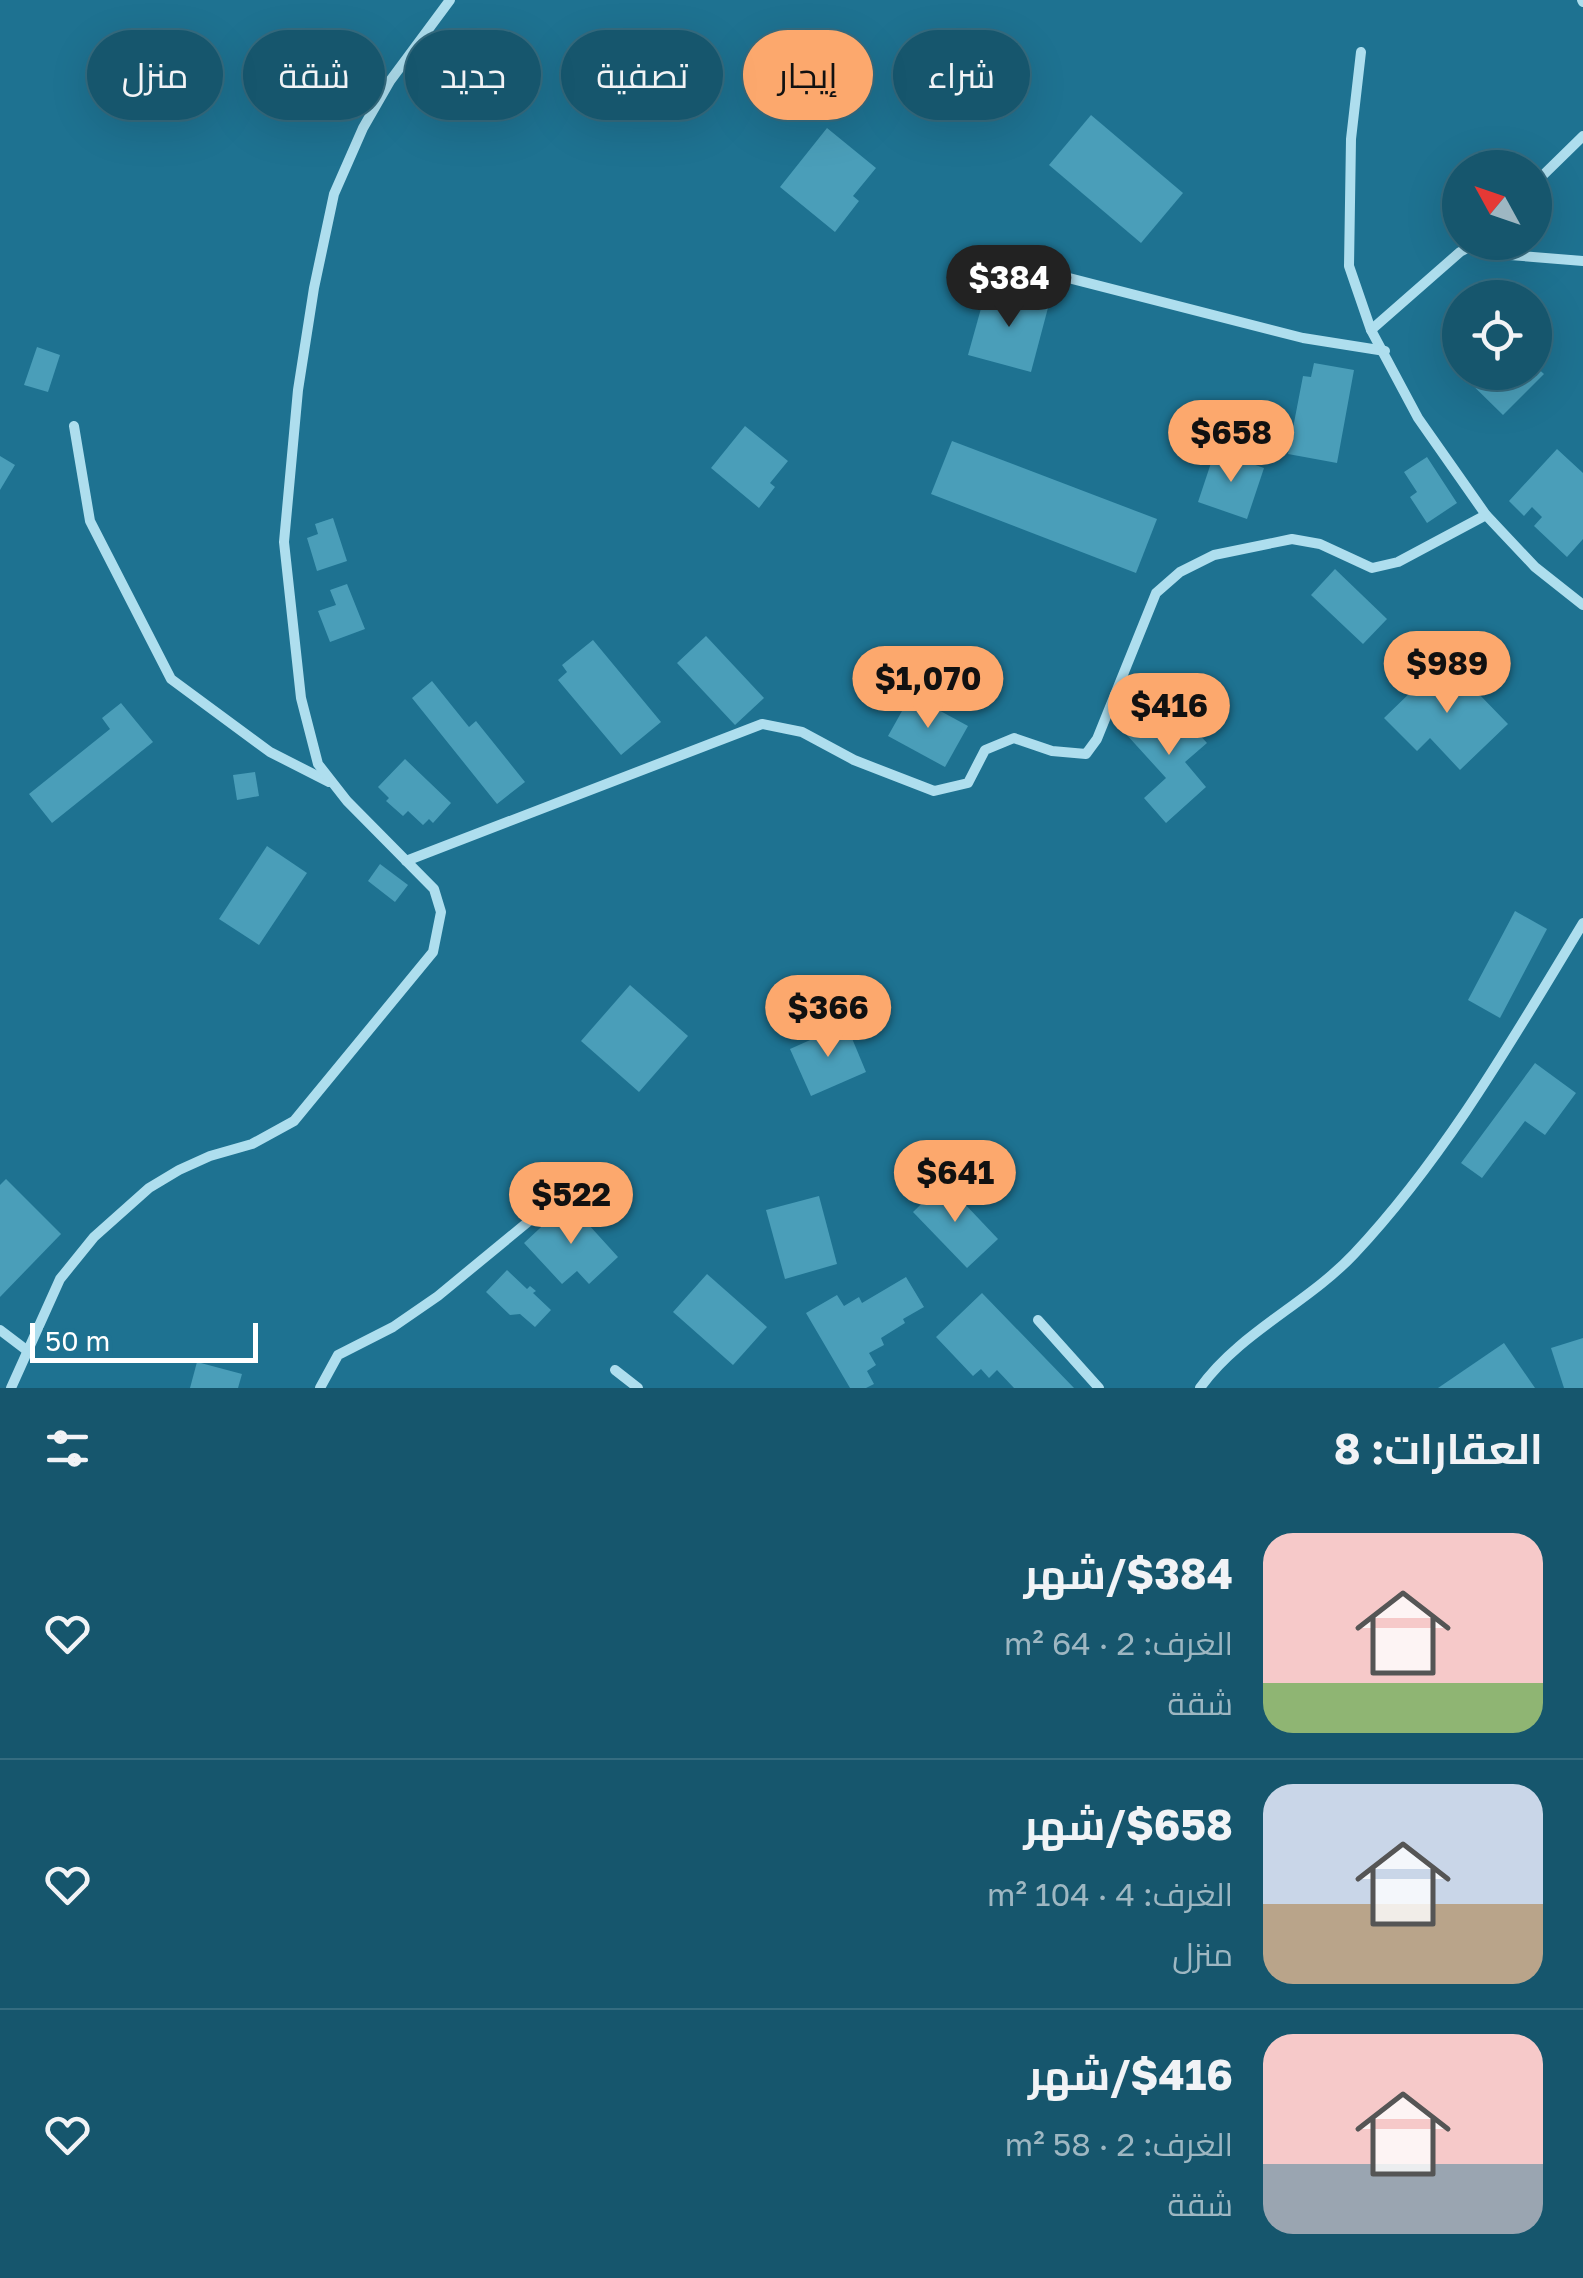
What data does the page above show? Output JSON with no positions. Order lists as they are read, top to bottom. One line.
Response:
{"scale_bar":"50 m","north":"top left","page":{"chip":["شراء","إيجار","تصفية","جديد","شقة","منزل"],"price":["$384","$658","$989","$1,070","$416","$366","$641","$522"],"scale":"50 m","heading":"العقارات: 8","list":[{"name":"$384/شهر","note":"الغرف: 2 · 64 m² · شقة"},{"name":"$658/شهر","note":"الغرف: 4 · 104 m² · منزل"},{"name":"$416/شهر","note":"الغرف: 2 · 58 m² · شقة"}]}}
